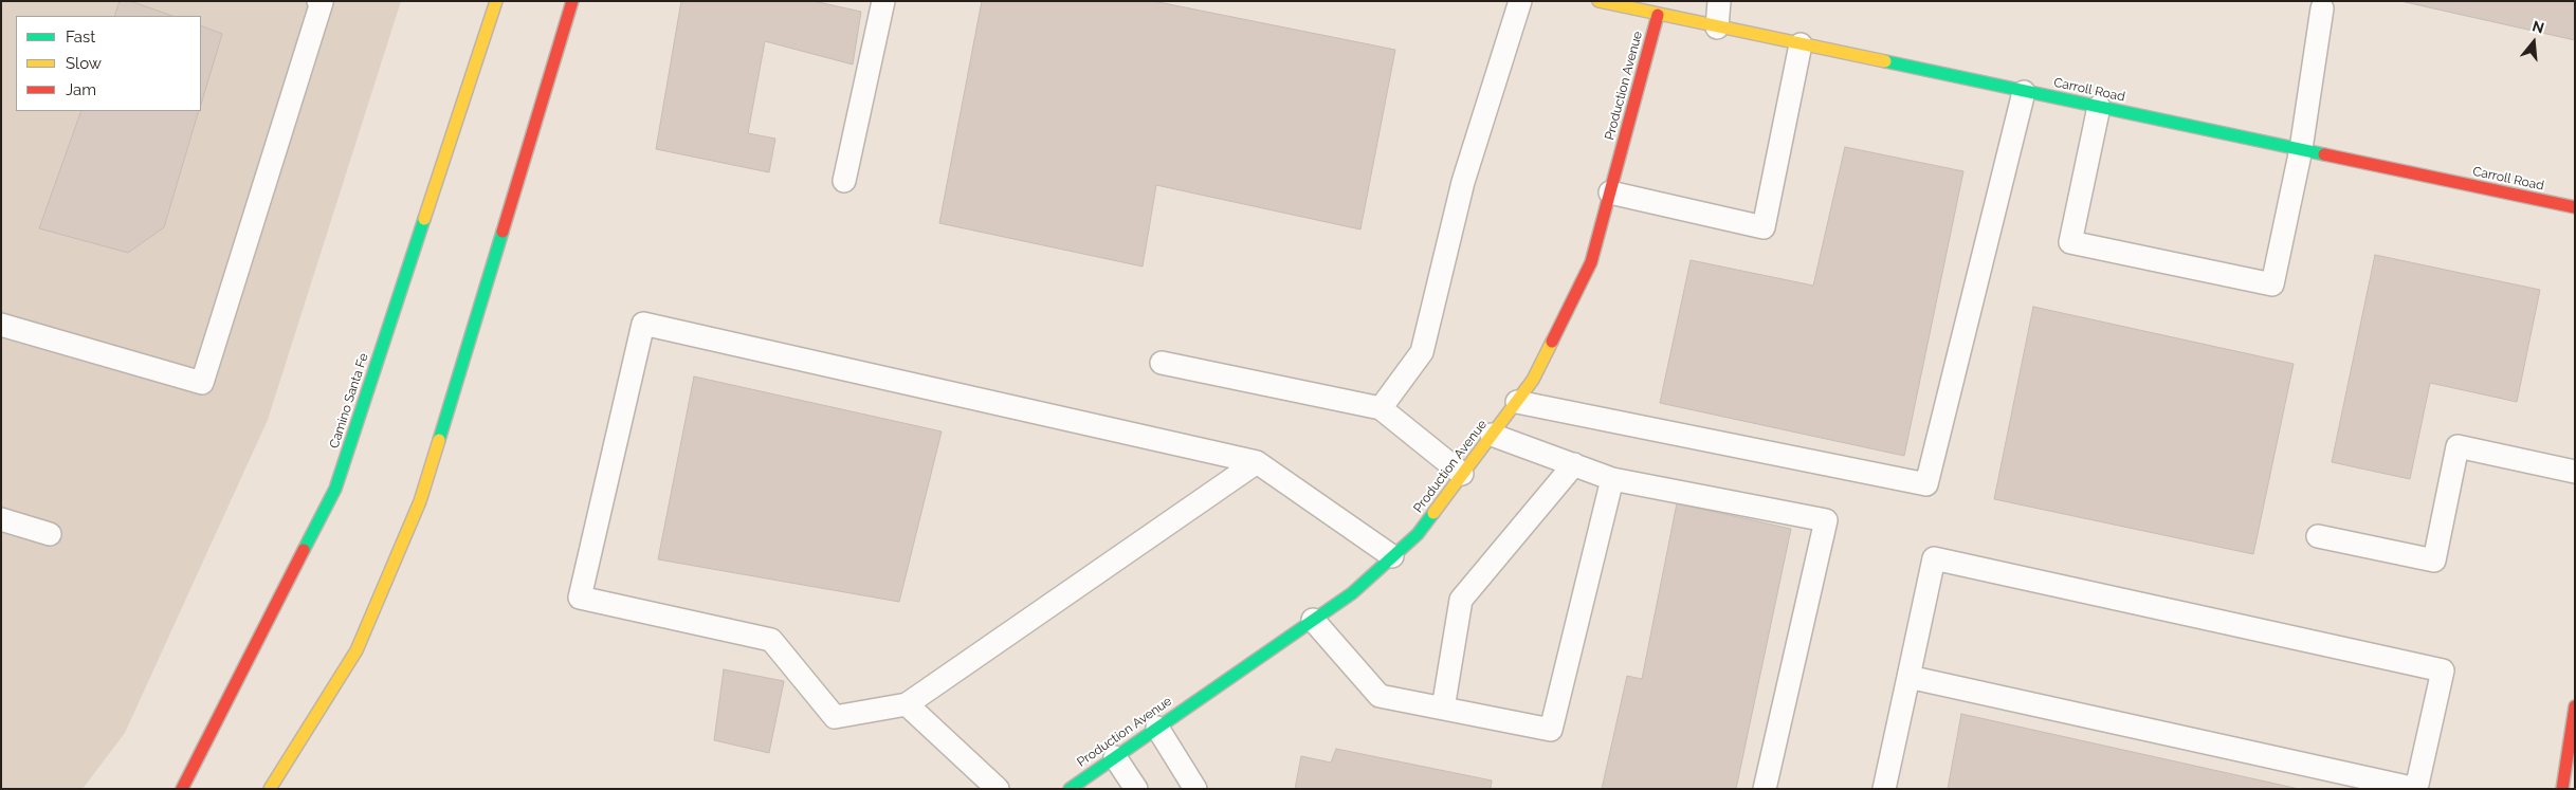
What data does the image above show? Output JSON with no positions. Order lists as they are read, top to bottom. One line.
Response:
{"streets":{"main road":["Production Avenue","Carroll Road","Camino Santa Fe"]},"crossings":[["Production Avenue","Carroll Road"]],"legend":["Fast","Slow","Jam"],"north":"top"}
